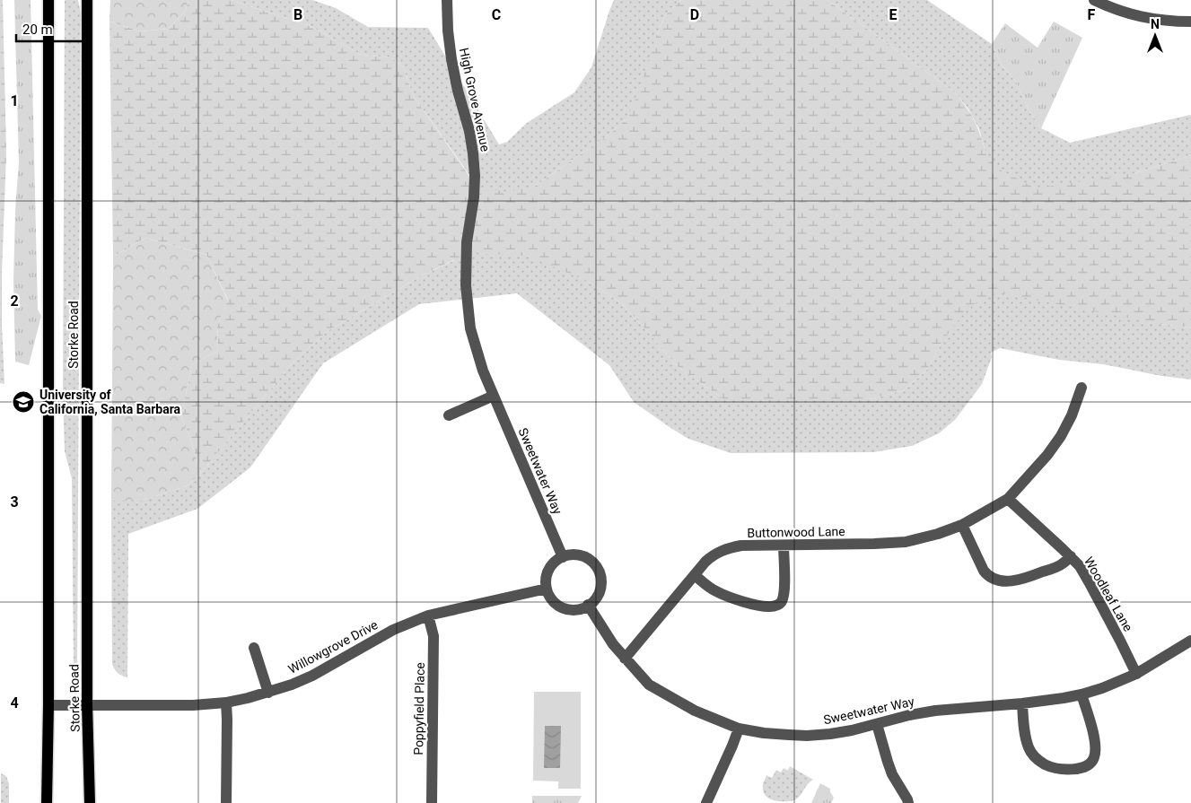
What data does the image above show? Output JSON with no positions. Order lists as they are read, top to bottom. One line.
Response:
{"streets":{"main road":["Storke Road"],"street":["High Grove Avenue","Sweetwater Way","Buttonwood Lane","Woodleaf Lane","Willowgrove Drive","Poppyfield Place"]},"crossings":[["High Grove Avenue","Sweetwater Way"],["Storke Road","Willowgrove Drive"],["Sweetwater Way","Buttonwood Lane"],["Sweetwater Way","Woodleaf Lane"],["Sweetwater Way","Willowgrove Drive"],["Buttonwood Lane","Woodleaf Lane"],["Willowgrove Drive","Poppyfield Place"]],"places":{"school or university":["University of California, Santa Barbara"]},"scale_bar":"20 m","north":"top","grid":{"columns":["B","C","D","E","F"],"rows":["1","2","3","4"]}}
